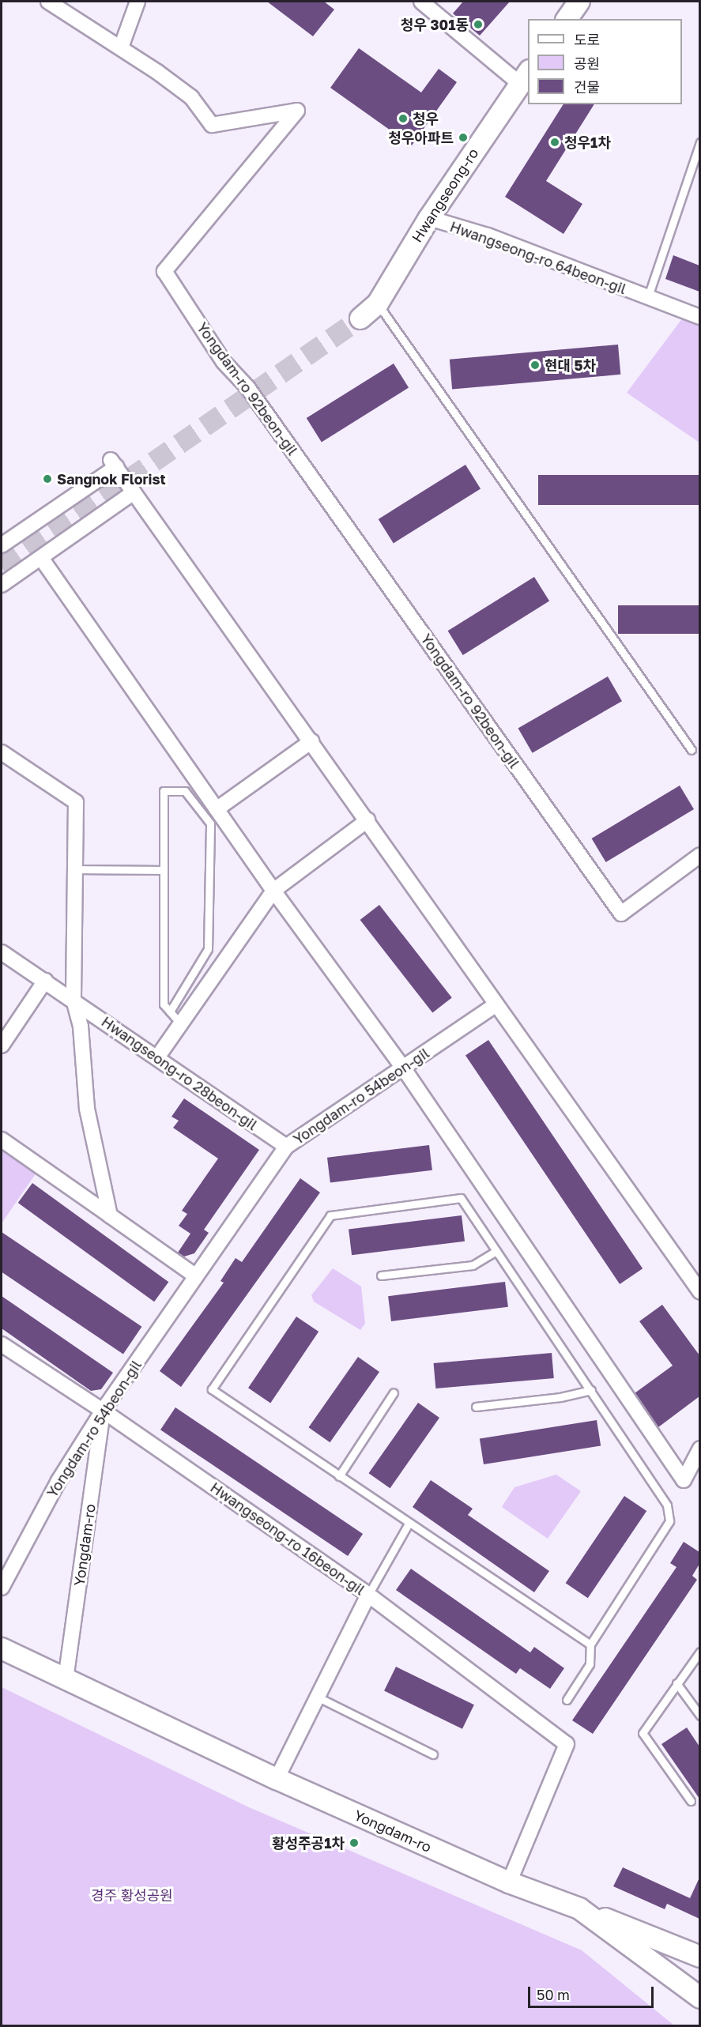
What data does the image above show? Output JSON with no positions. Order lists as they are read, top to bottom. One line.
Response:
{"streets":{"main road":["Hwangseong-ro","Yongdam-ro"],"street":["Hwangseong-ro 64beon-gil","Yongdam-ro 92beon-gil","Hwangseong-ro 28beon-gil","Yongdam-ro 54beon-gil","Hwangseong-ro 16beon-gil"]},"crossings":[["Hwangseong-ro","Hwangseong-ro 64beon-gil"],["Hwangseong-ro 28beon-gil","Yongdam-ro 54beon-gil"],["Yongdam-ro 54beon-gil","Hwangseong-ro 16beon-gil"],["Yongdam-ro 54beon-gil","Yongdam-ro"],["Hwangseong-ro 16beon-gil","Yongdam-ro"]],"parks":["경주 황성공원"],"places":["청우 301동","청우","청우아파트","청우1차","현대 5차","Sangnok Florist","황성주공1차"],"legend":["도로","공원","건물"],"scale_bar":"50 m"}
